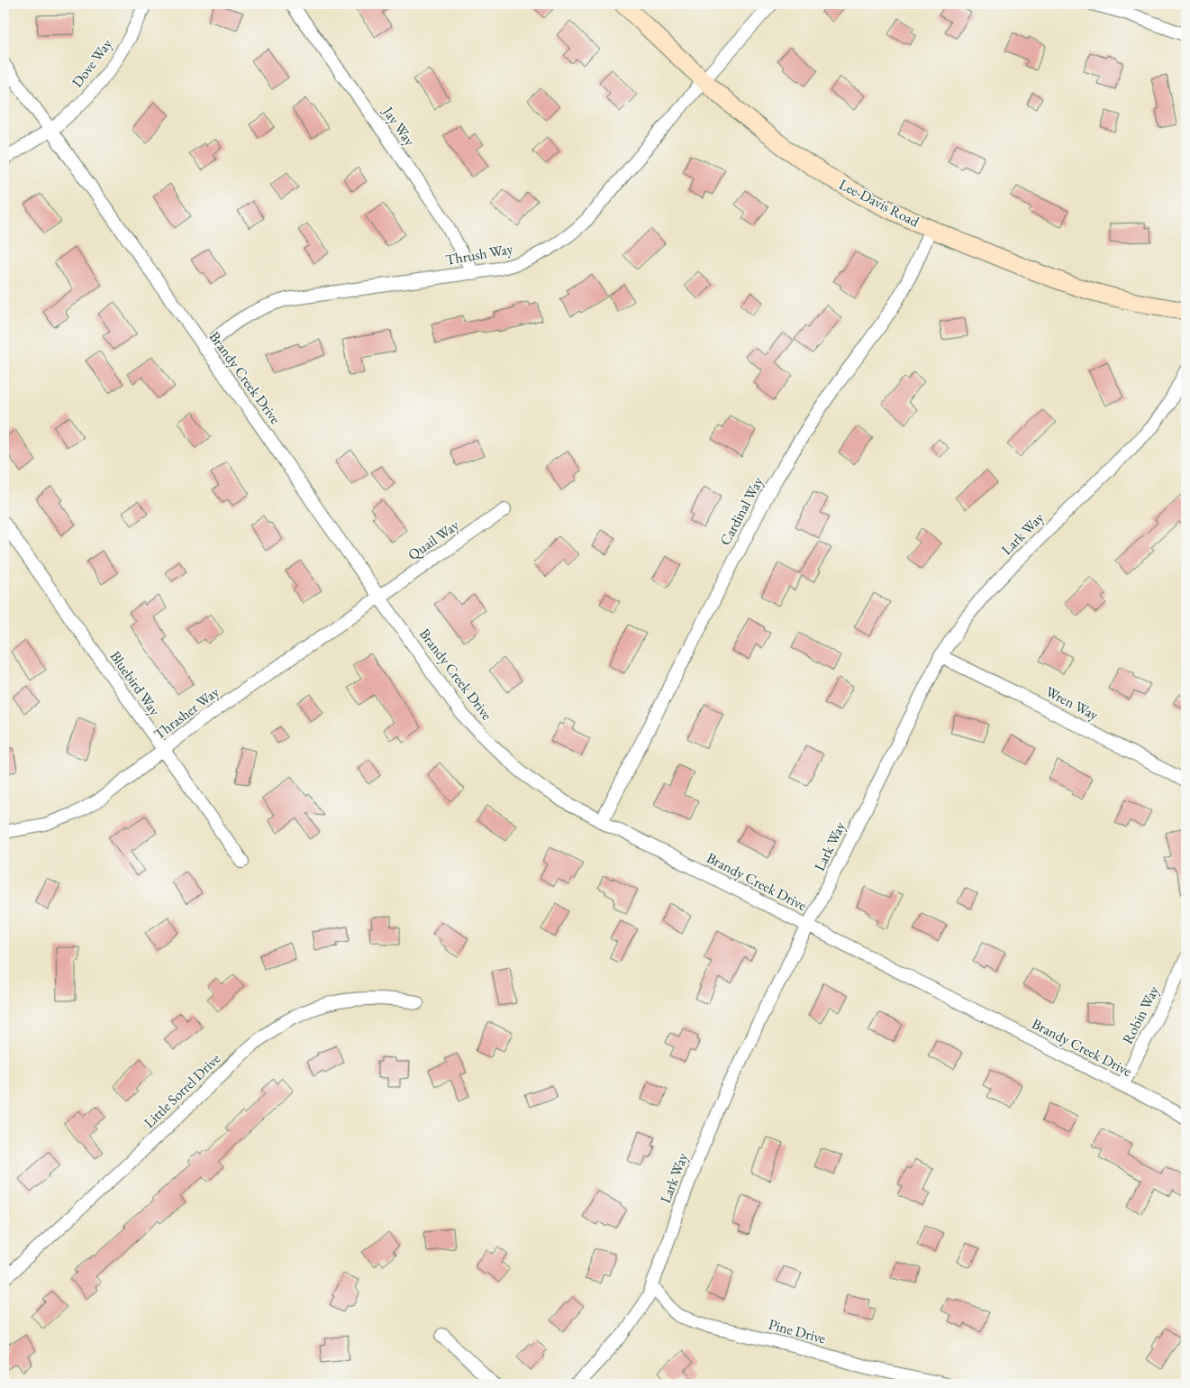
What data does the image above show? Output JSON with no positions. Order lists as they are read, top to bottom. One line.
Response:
{"streets":{"main road":["Lee-Davis Road"],"street":["Dove Way","Jay Way","Thrush Way","Brandy Creek Drive","Cardinal Way","Lark Way","Quail Way","Bluebird Way","Wren Way","Thrasher Way","Robin Way","Little Sorrel Drive","Pine Drive"]},"crossings":[["Dove Way","Brandy Creek Drive"],["Jay Way","Thrush Way"],["Lee-Davis Road","Thrush Way"],["Lee-Davis Road","Cardinal Way"],["Thrush Way","Brandy Creek Drive"],["Brandy Creek Drive","Cardinal Way"],["Brandy Creek Drive","Lark Way"],["Brandy Creek Drive","Quail Way"],["Brandy Creek Drive","Thrasher Way"],["Brandy Creek Drive","Robin Way"],["Lark Way","Wren Way"],["Lark Way","Pine Drive"],["Quail Way","Thrasher Way"],["Bluebird Way","Thrasher Way"]]}
